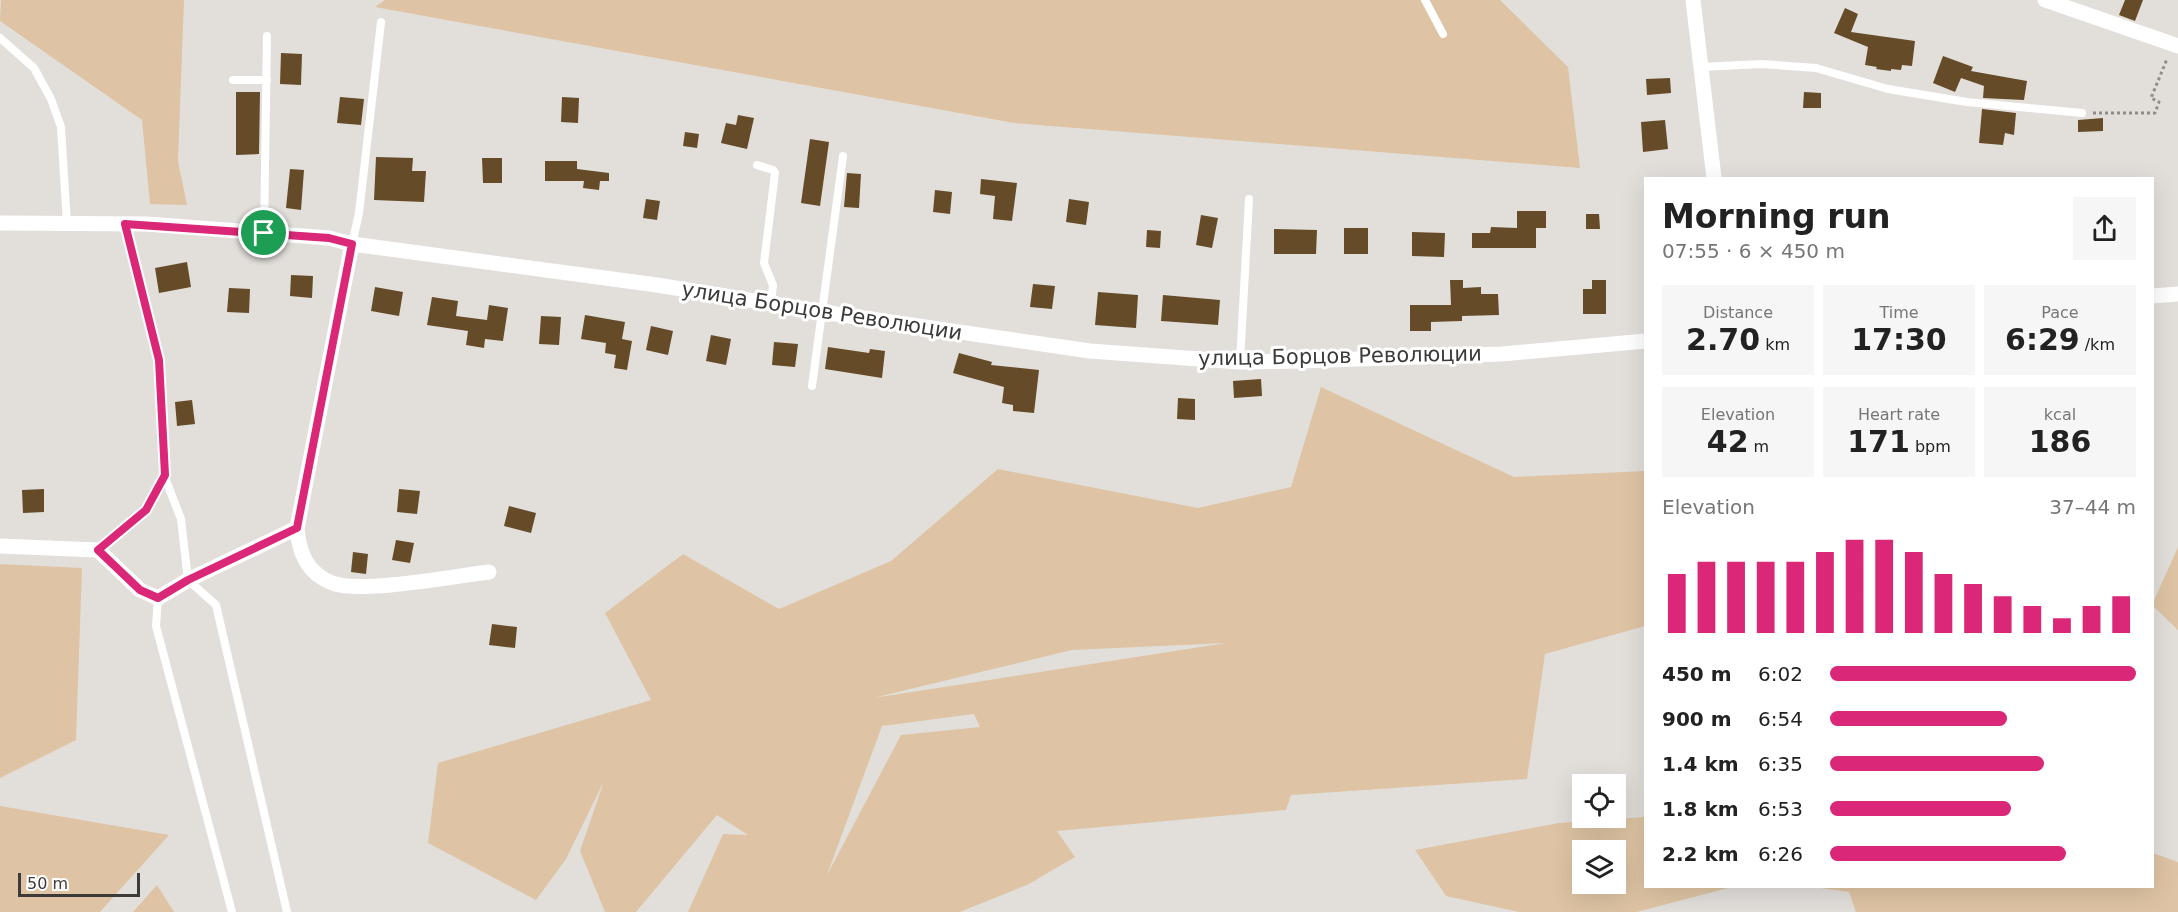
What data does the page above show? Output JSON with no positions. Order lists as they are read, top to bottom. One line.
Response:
{"streets":{"street":["улица Борцов Революции"]},"scale_bar":"50 m","page":{"heading":["Morning run","07:55 · 6 × 450 m"],"stats":[["Distance","2.70 km"],["Time","17:30"],["Pace","6:29 /km"],["Elevation","42 m"],["Heart rate","171 bpm"],["kcal","186"]],"chart":["Elevation","37–44 m"],"list":[{"name":"450 m","note":"6:02"},{"name":"900 m","note":"6:54"},{"name":"1.4 km","note":"6:35"},{"name":"1.8 km","note":"6:53"},{"name":"2.2 km","note":"6:26"}],"scale":"50 m"}}
